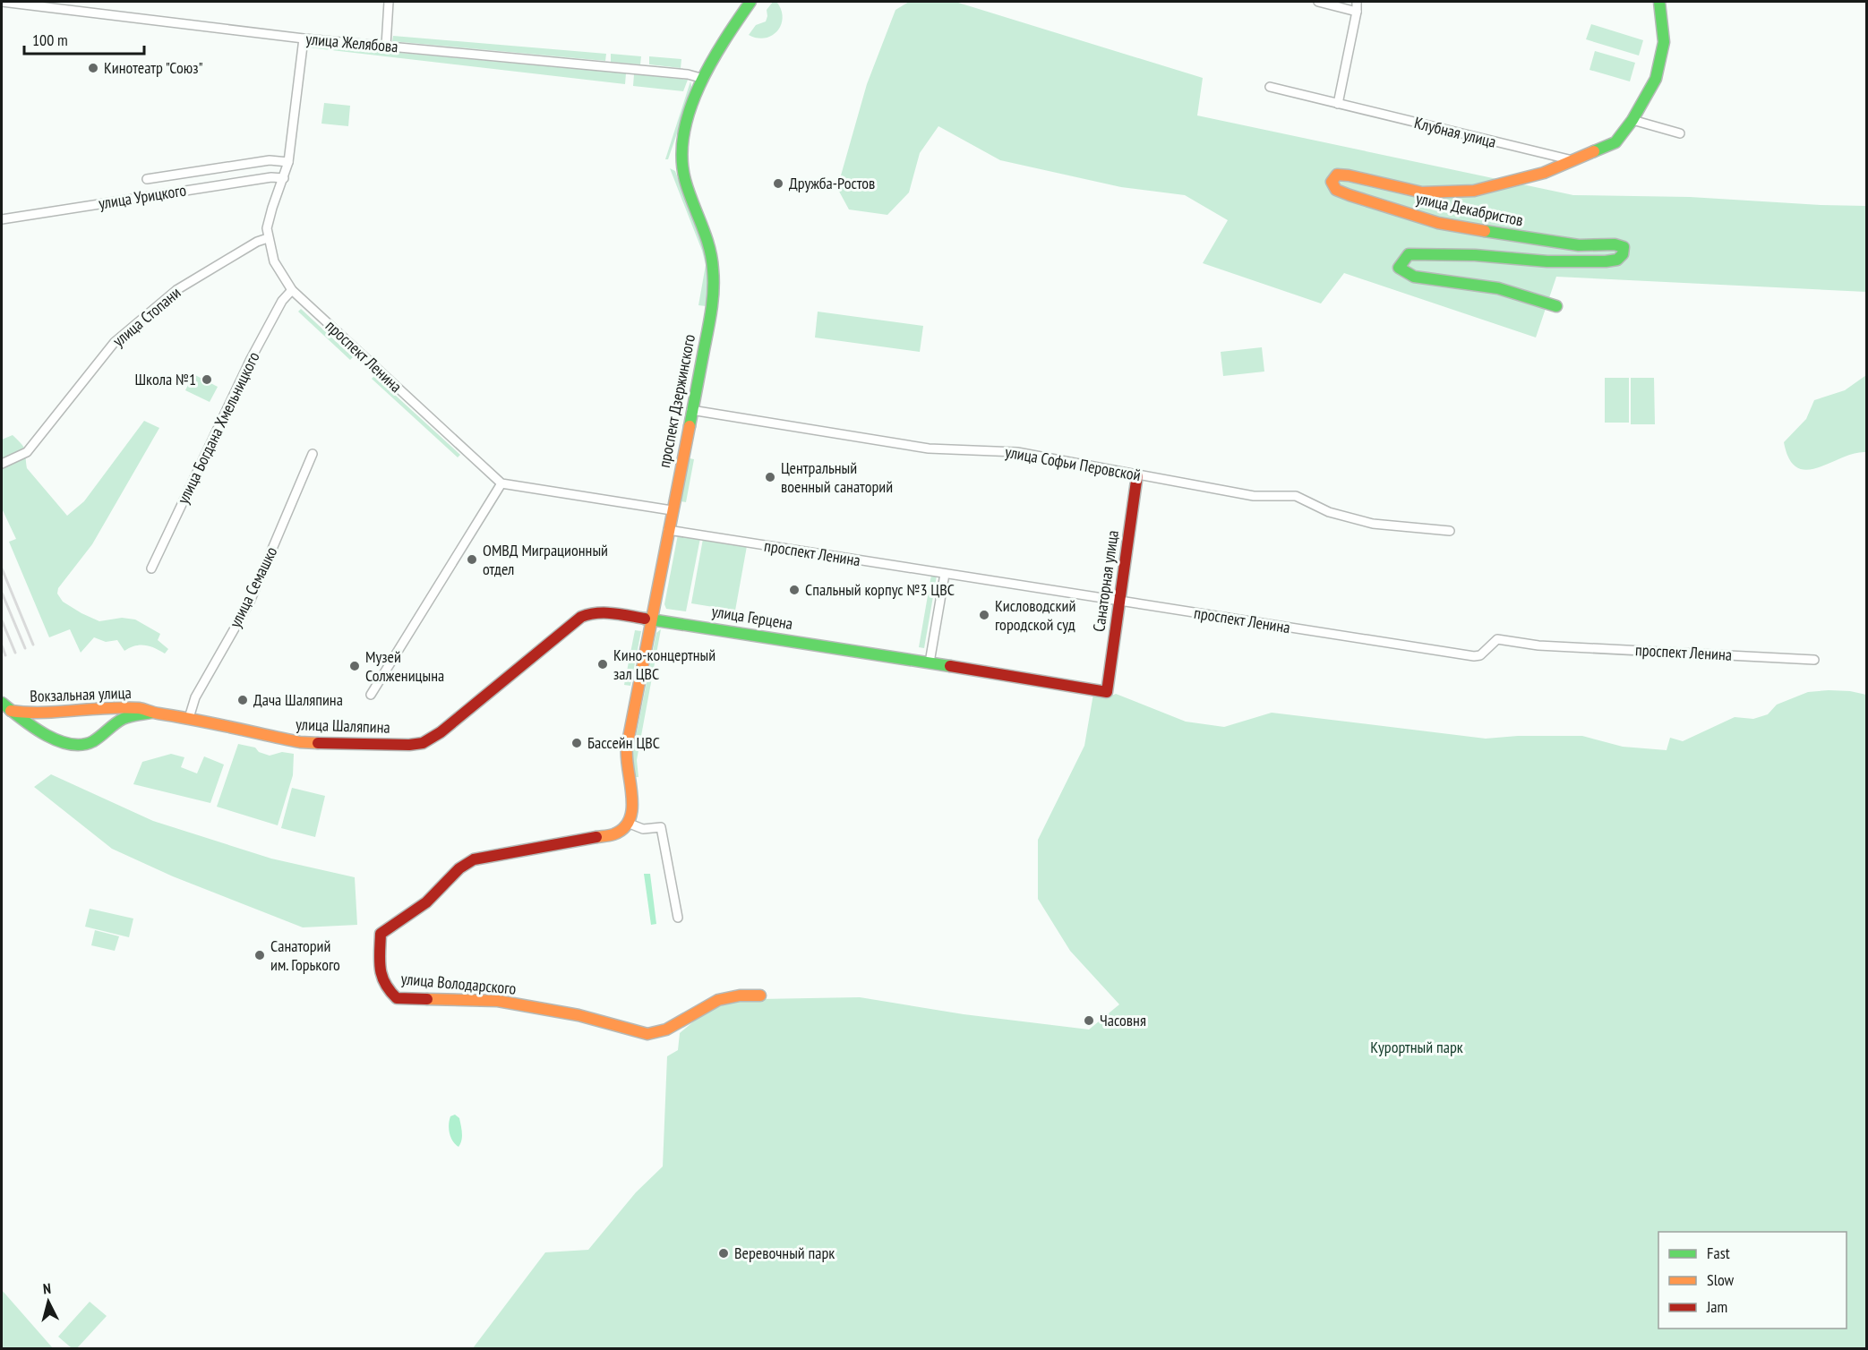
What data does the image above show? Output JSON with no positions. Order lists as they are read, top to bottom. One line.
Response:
{"streets":{"street":["улица Желябова","Клубная улица","улица Урицкого","улица Декабристов","улица Стопани","проспект Ленина","проспект Дзержинского","улица Богдана Хмельницкого","улица Софьи Перовской","Санаторная улица","улица Семашко","улица Герцена","Вокзальная улица","улица Шаляпина","улица Володарского"]},"crossings":[["улица Желябова","проспект Ленина"],["улица Желябова","проспект Дзержинского"],["Клубная улица","улица Декабристов"],["улица Урицкого","проспект Ленина"],["улица Стопани","проспект Ленина"],["проспект Ленина","проспект Дзержинского"],["проспект Ленина","улица Богдана Хмельницкого"],["проспект Ленина","Санаторная улица"],["проспект Дзержинского","улица Софьи Перовской"],["проспект Дзержинского","улица Герцена"],["проспект Дзержинского","улица Володарского"],["улица Софьи Перовской","Санаторная улица"],["Санаторная улица","улица Герцена"],["улица Семашко","Вокзальная улица"],["улица Семашко","улица Шаляпина"],["улица Герцена","улица Шаляпина"],["Вокзальная улица","улица Шаляпина"]],"parks":["Курортный парк"],"places":["Кинотеатр \"Союз\"","Дружба-Ростов","Школа №1","Центральный военный санаторий","ОМВД Миграционный отдел","Спальный корпус №3 ЦВС","Кисловодский городской суд","Кино-концертный зал ЦВС","Музей Солженицына","Дача Шаляпина","Бассейн ЦВС","Санаторий им. Горького","Часовня","Веревочный парк"],"legend":["Fast","Slow","Jam"],"scale_bar":"100 m","north":"top"}
